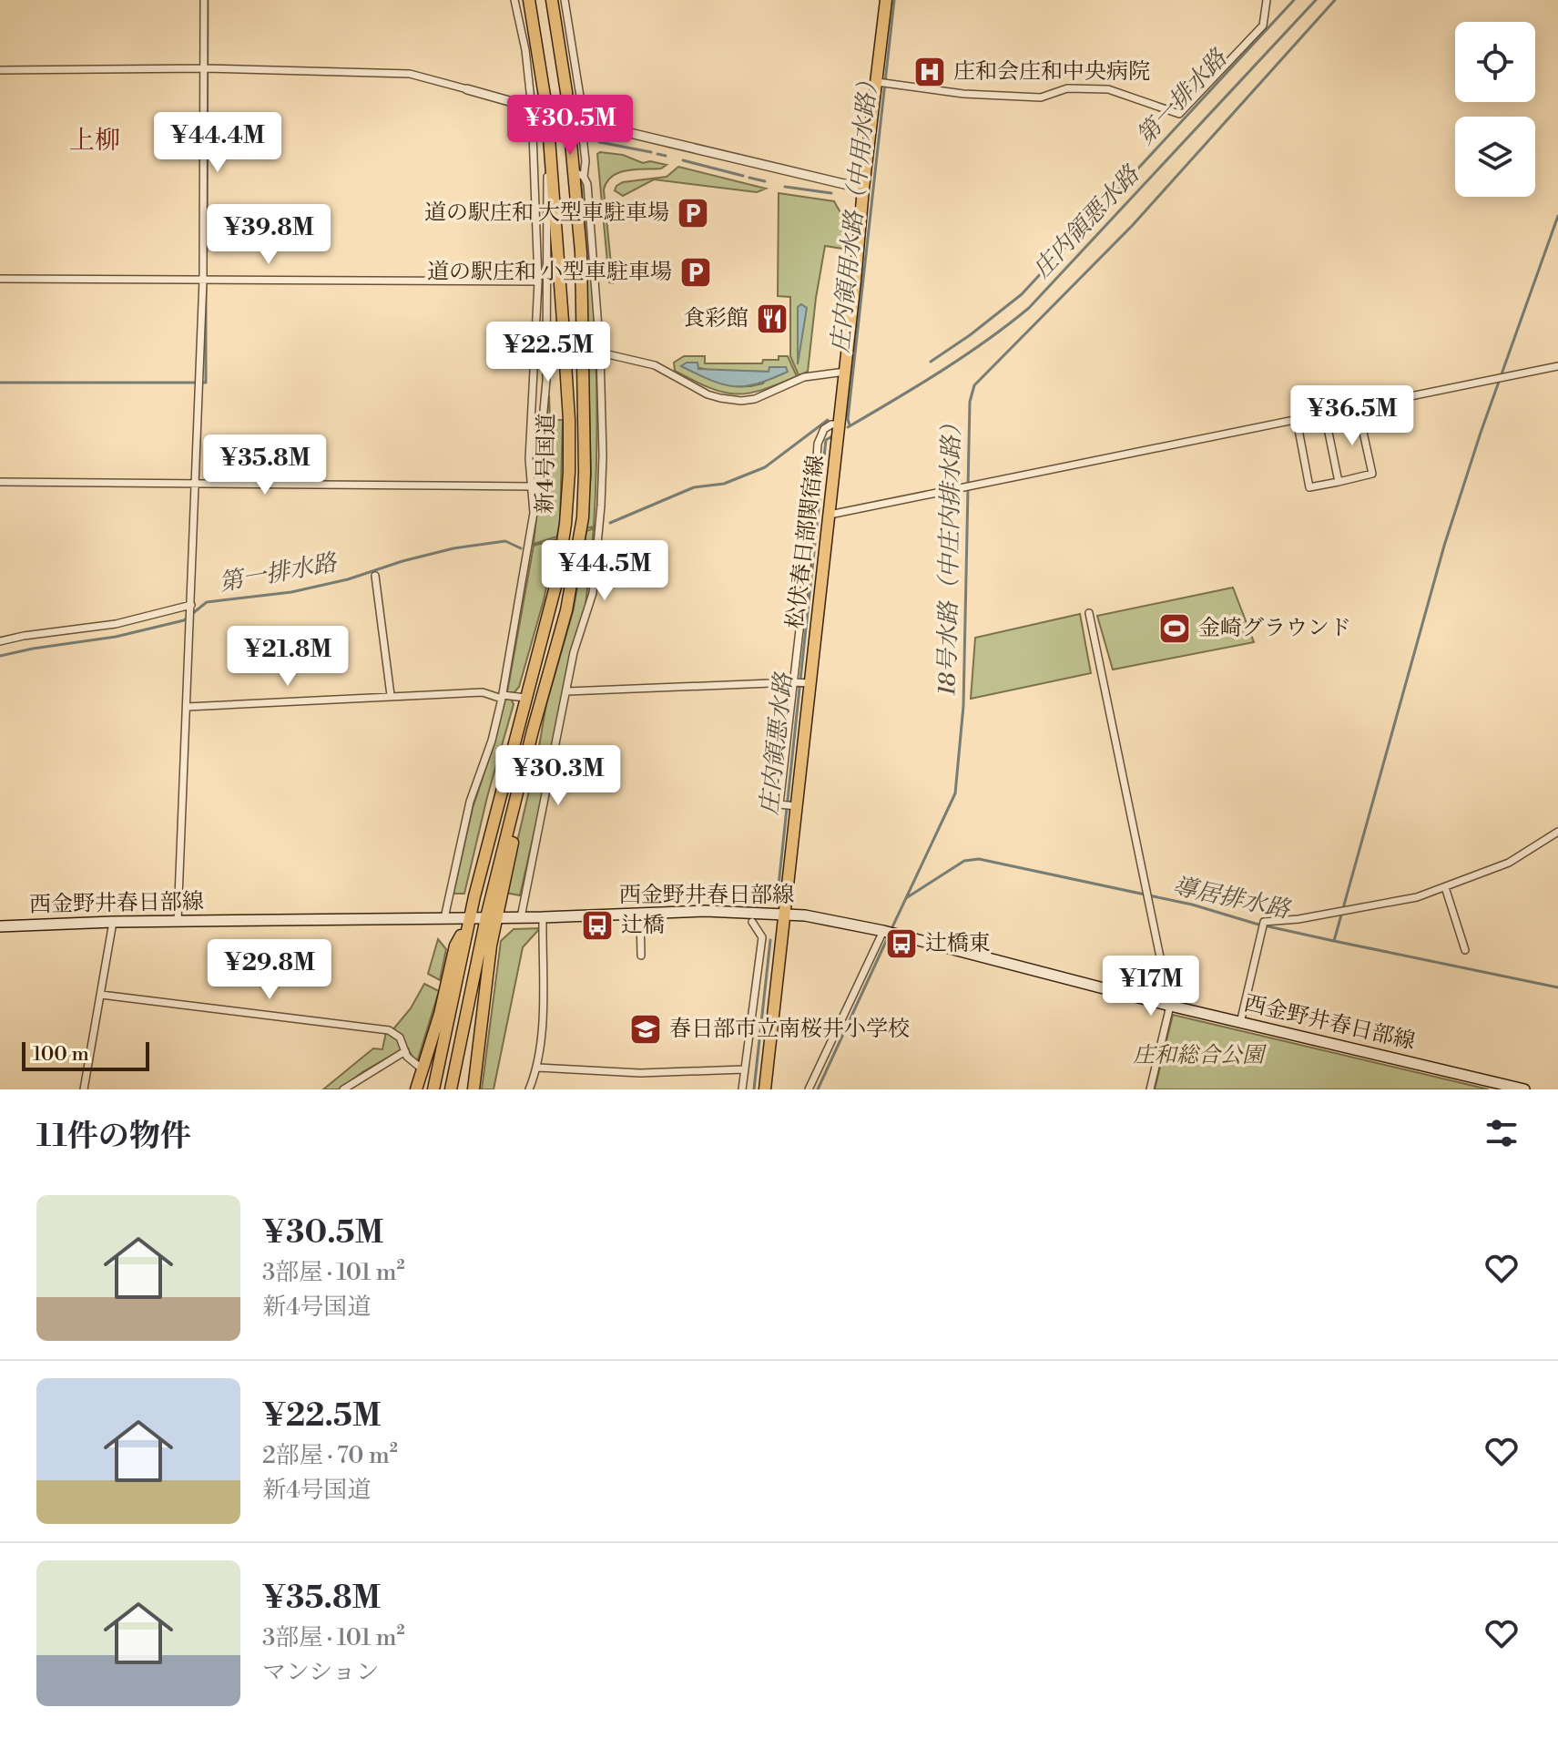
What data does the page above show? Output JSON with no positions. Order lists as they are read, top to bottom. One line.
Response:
{"streets":{"main road":["新4号国道","松伏春日部関宿線","西金野井春日部線"]},"crossings":[["新4号国道","西金野井春日部線"],["松伏春日部関宿線","西金野井春日部線"]],"districts":["上柳"],"water":["第一排水路","庄内領用水路（中用水路）","庄内領悪水路","18号水路（中庄内排水路）","導居排水路"],"parks":["庄和総合公園"],"places":{"hospital":["庄和会庄和中央病院"],"parking":["道の駅庄和 大型車駐車場","道の駅庄和 小型車駐車場"],"restaurant":["食彩館"],"sports":["金崎グラウンド"],"bus stop":["辻橋","辻橋東"],"school or university":["春日部市立南桜井小学校"]},"scale_bar":"100 m","page":{"price":["¥30.5M","¥44.4M","¥39.8M","¥22.5M","¥36.5M","¥35.8M","¥44.5M","¥21.8M","¥30.3M","¥29.8M","¥17M"],"scale":"100 m","heading":"11件の物件","list":[{"name":"¥30.5M","note":"3部屋 · 101 m² · 新4号国道"},{"name":"¥22.5M","note":"2部屋 · 70 m² · 新4号国道"},{"name":"¥35.8M","note":"3部屋 · 101 m² · マンション"}]}}
